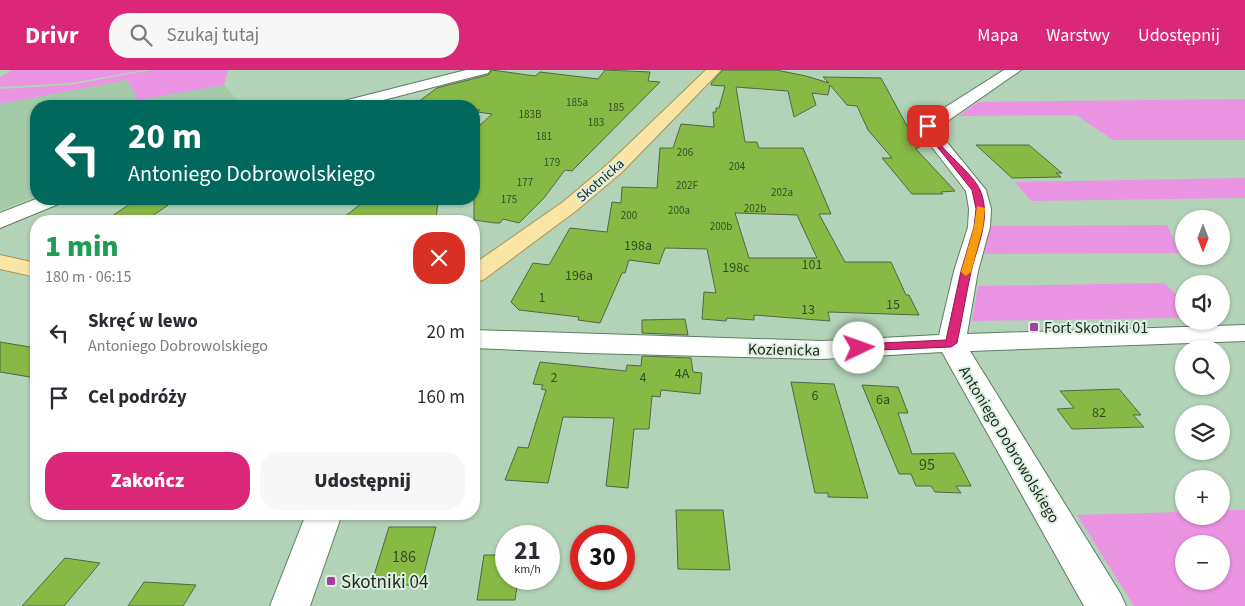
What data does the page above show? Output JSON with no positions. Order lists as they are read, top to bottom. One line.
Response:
{"streets":{"main road":["Skotnicka"],"street":["Kozienicka","Antoniego Dobrowolskiego"]},"crossings":[["Kozienicka","Antoniego Dobrowolskiego"]],"places":{"transit":["Fort Skotniki 01","Skotniki 04"]},"house_numbers":["185a","185","183B","183","181","206","179","204","177","202F","202a","175","202b","200a","200","200b","198a","101","198c","196a","1","15","13","4A","2","4","6","6a","82","95","186"],"north":"bottom","page":{"header":"Drivr","search":"Szukaj tutaj","nav":["Mapa","Warstwy","Udostępnij"],"turn":["20 m","Antoniego Dobrowolskiego"],"map_buttons":["+","−"],"heading":["1 min","180 m · 06:15"],"list":[{"name":"Skręć w lewo","note":"Antoniego Dobrowolskiego","value":"20 m"},{"name":"Cel podróży","value":"160 m"}],"buttons":["Zakończ","Udostępnij"],"speed":"21 km/h","limit":"30"}}
